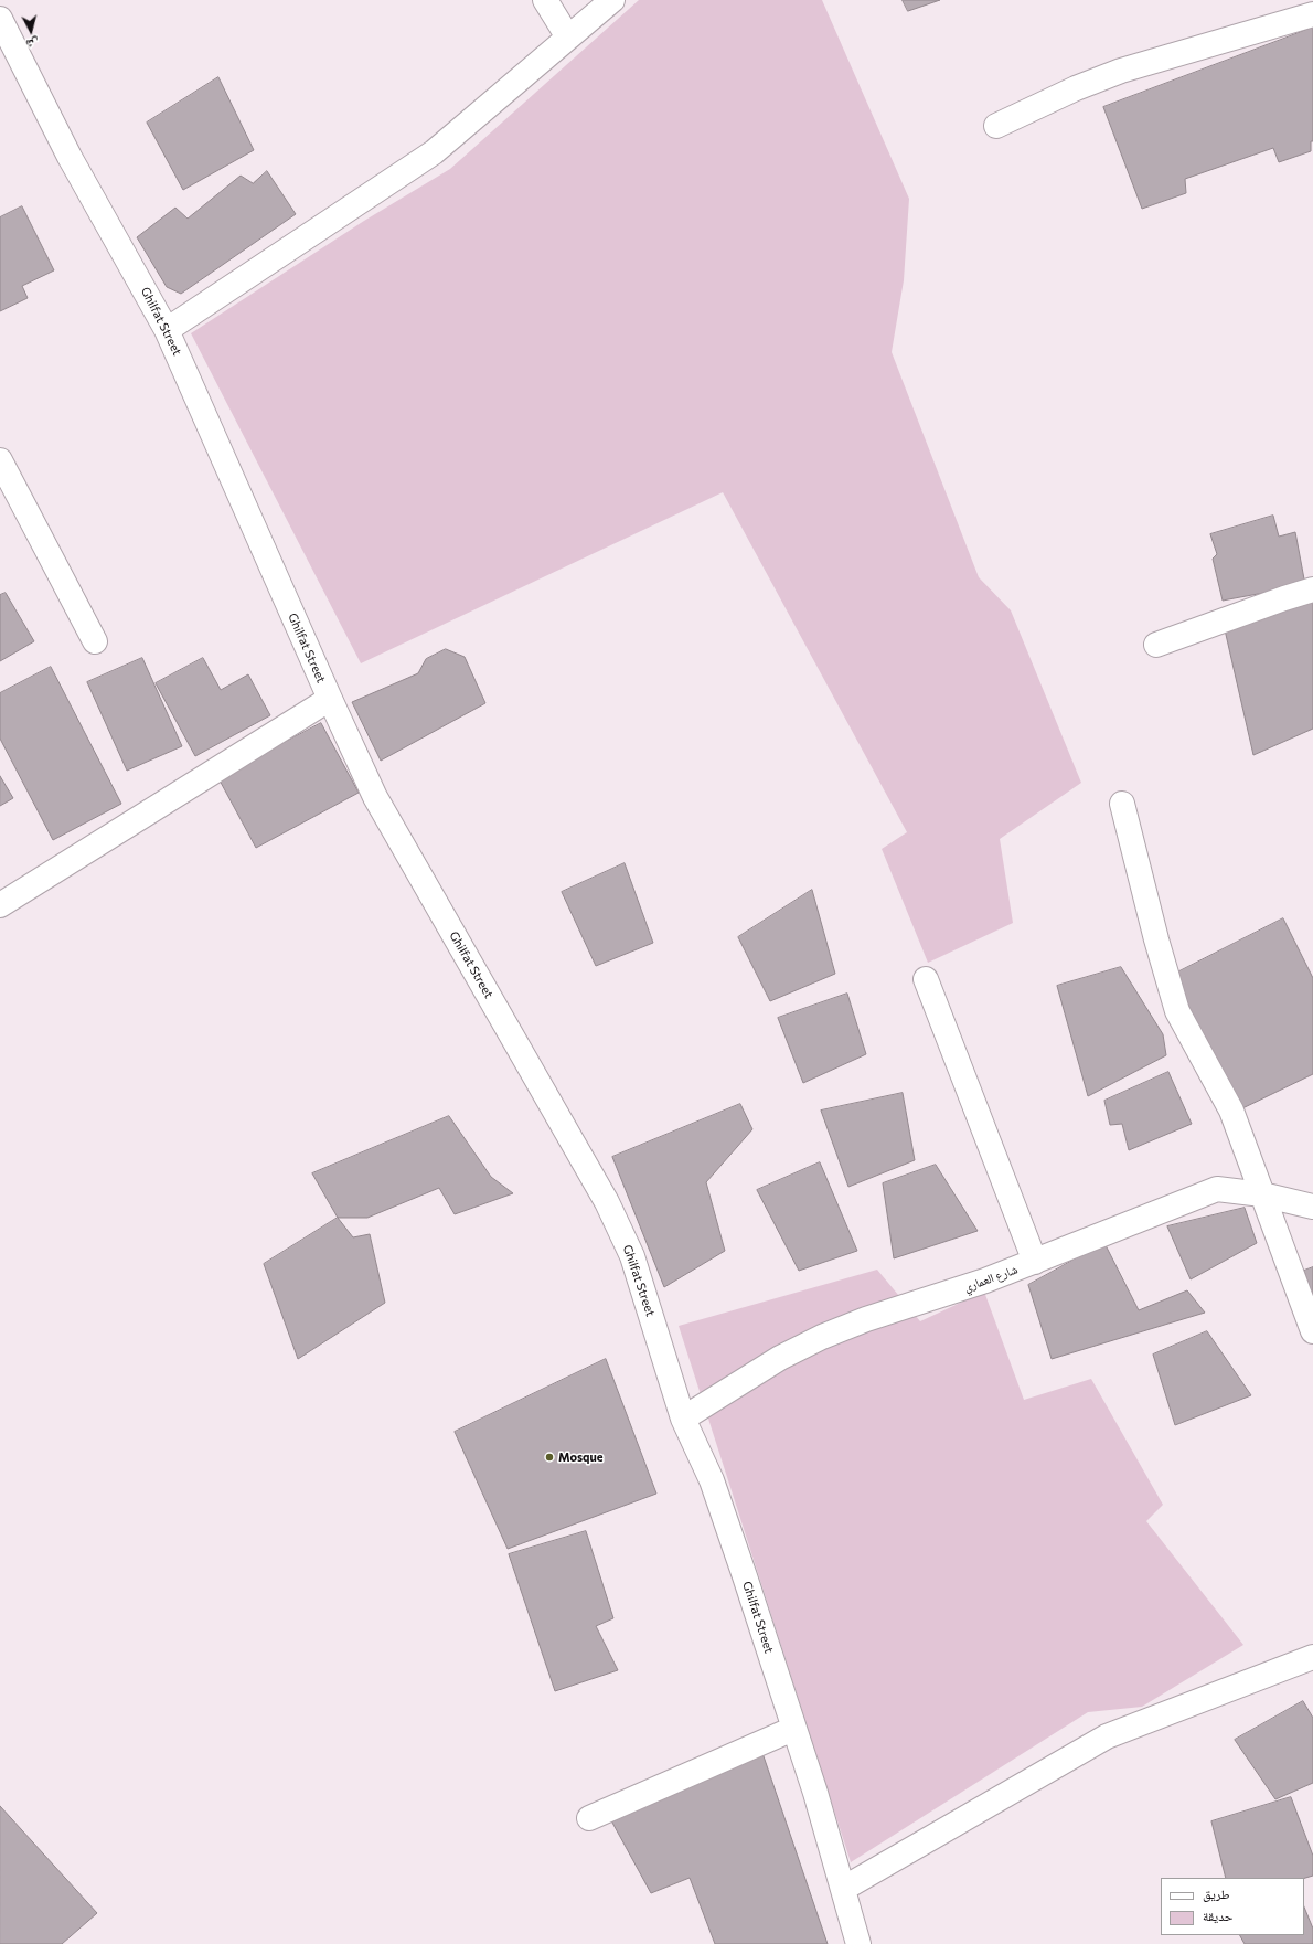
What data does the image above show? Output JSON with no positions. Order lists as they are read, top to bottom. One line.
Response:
{"streets":{"street":["Ghilfat Street","شارع العماري"]},"crossings":[["Ghilfat Street","شارع العماري"]],"places":["Mosque"],"legend":["طريق","حديقة"],"north":"bottom"}
